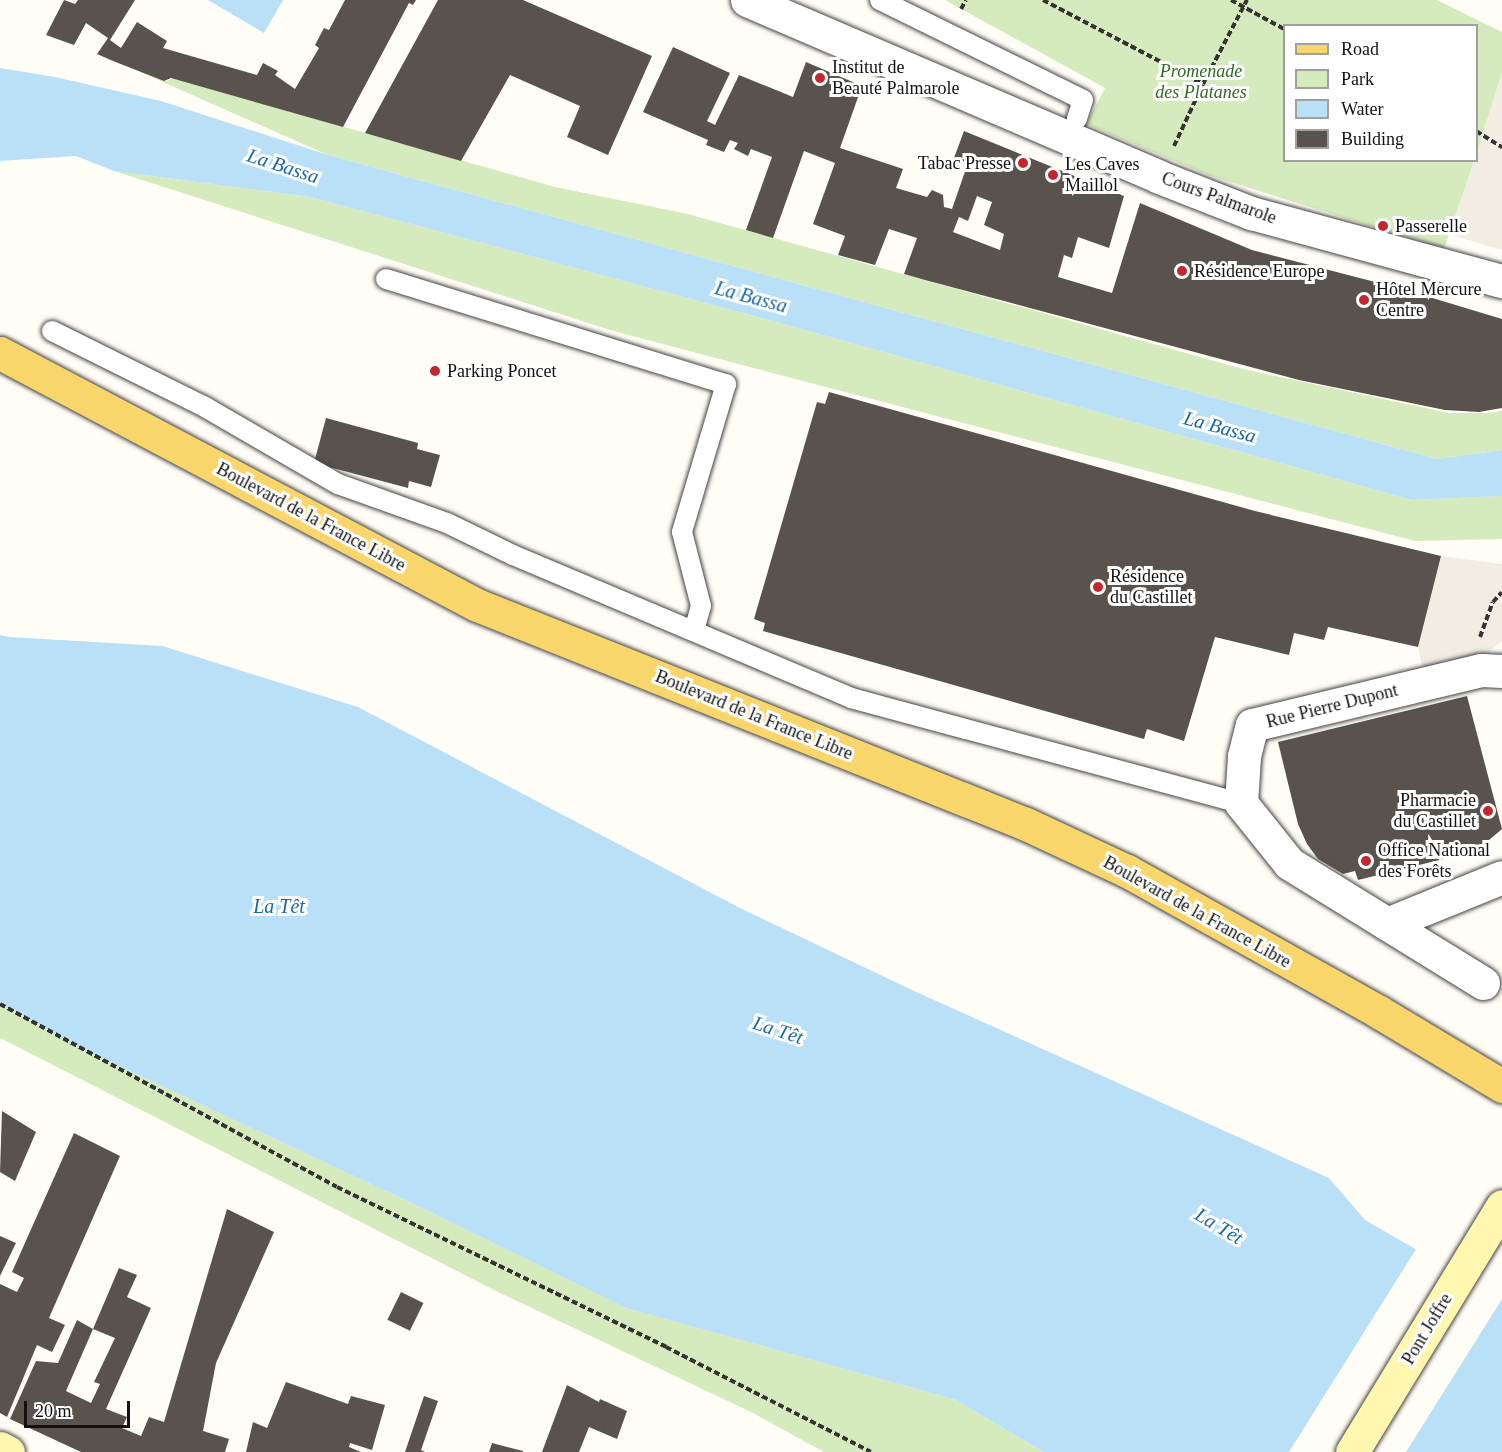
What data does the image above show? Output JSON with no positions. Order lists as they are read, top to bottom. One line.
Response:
{"streets":{"main road":["Boulevard de la France Libre","Pont Joffre"],"street":["Cours Palmarole","Rue Pierre Dupont"]},"water":["La Bassa","La Têt"],"parks":["Promenade des Platanes"],"places":["Institut de Beauté Palmarole","Tabac Presse","Les Caves Maillol","Passerelle","Résidence Europe","Hôtel Mercure Centre","Parking Poncet","Résidence du Castillet","Pharmacie du Castillet","Office National des Forêts"],"legend":["Road","Park","Water","Building"],"scale_bar":"20 m"}
